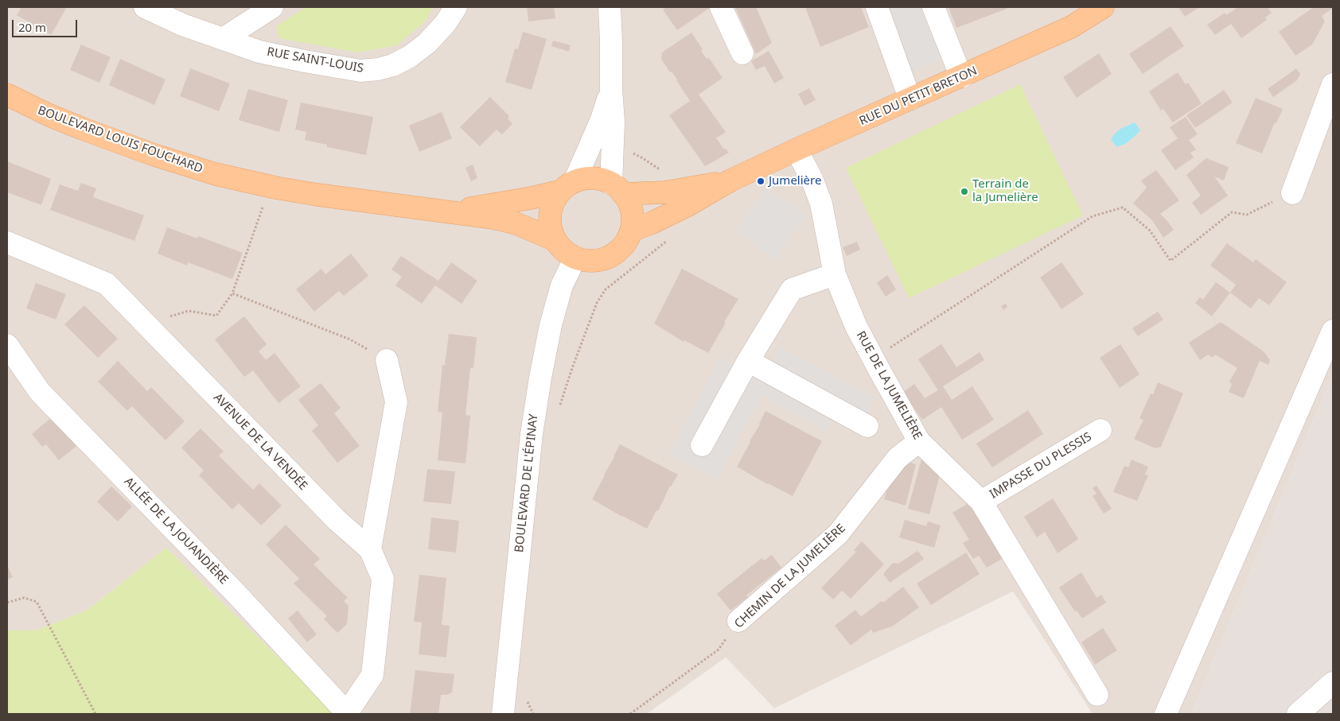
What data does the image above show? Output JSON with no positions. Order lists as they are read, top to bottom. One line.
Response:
{"streets":{"main road":["RUE DU PETIT BRETON","BOULEVARD LOUIS FOUCHARD"],"street":["RUE SAINT-LOUIS","RUE DE LA JUMELIÈRE","AVENUE DE LA VENDÉE","IMPASSE DU PLESSIS","BOULEVARD DE L'ÉPINAY","ALLÉE DE LA JOUANDIÈRE","CHEMIN DE LA JUMELIÈRE"]},"crossings":[["RUE DU PETIT BRETON","BOULEVARD LOUIS FOUCHARD"],["RUE DU PETIT BRETON","RUE DE LA JUMELIÈRE"],["RUE DU PETIT BRETON","BOULEVARD DE L'ÉPINAY"],["BOULEVARD LOUIS FOUCHARD","BOULEVARD DE L'ÉPINAY"],["RUE DE LA JUMELIÈRE","IMPASSE DU PLESSIS"],["RUE DE LA JUMELIÈRE","CHEMIN DE LA JUMELIÈRE"],["AVENUE DE LA VENDÉE","ALLÉE DE LA JOUANDIÈRE"]],"places":["Jumelière","Terrain de la Jumelière"],"scale_bar":"20 m"}
